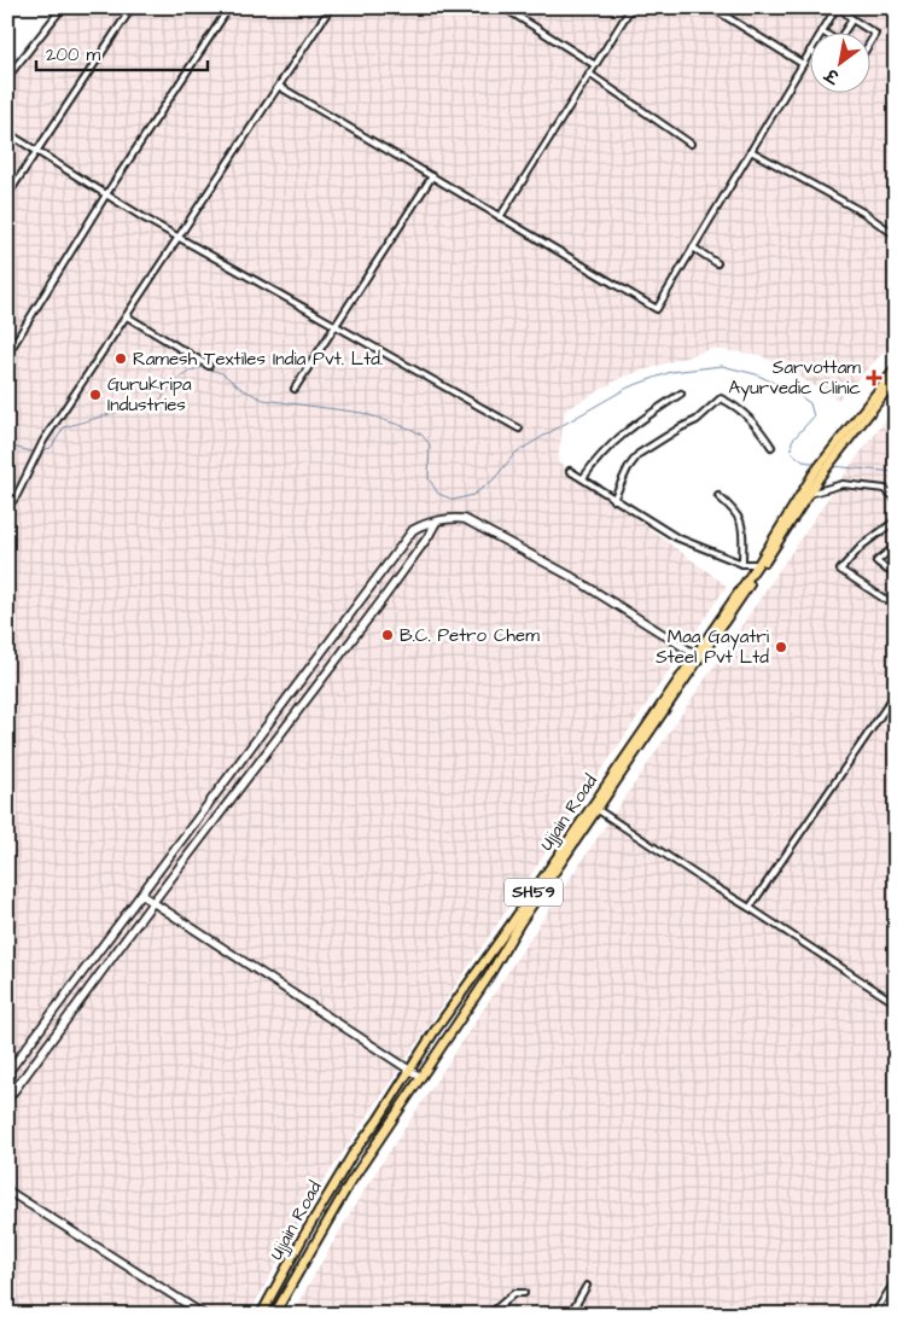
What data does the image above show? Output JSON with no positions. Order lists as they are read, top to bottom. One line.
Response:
{"streets":{"main road":["Ujjain Road","SH59"]},"places":{"other":["Ramesh Textiles India Pvt. Ltd.","Gurukripa Industries","B.C. Petro Chem","Maa Gayatri Steel Pvt Ltd"],"health":["Sarvottam Ayurvedic Clinic"]},"scale_bar":"200 m","north":"bottom left"}
